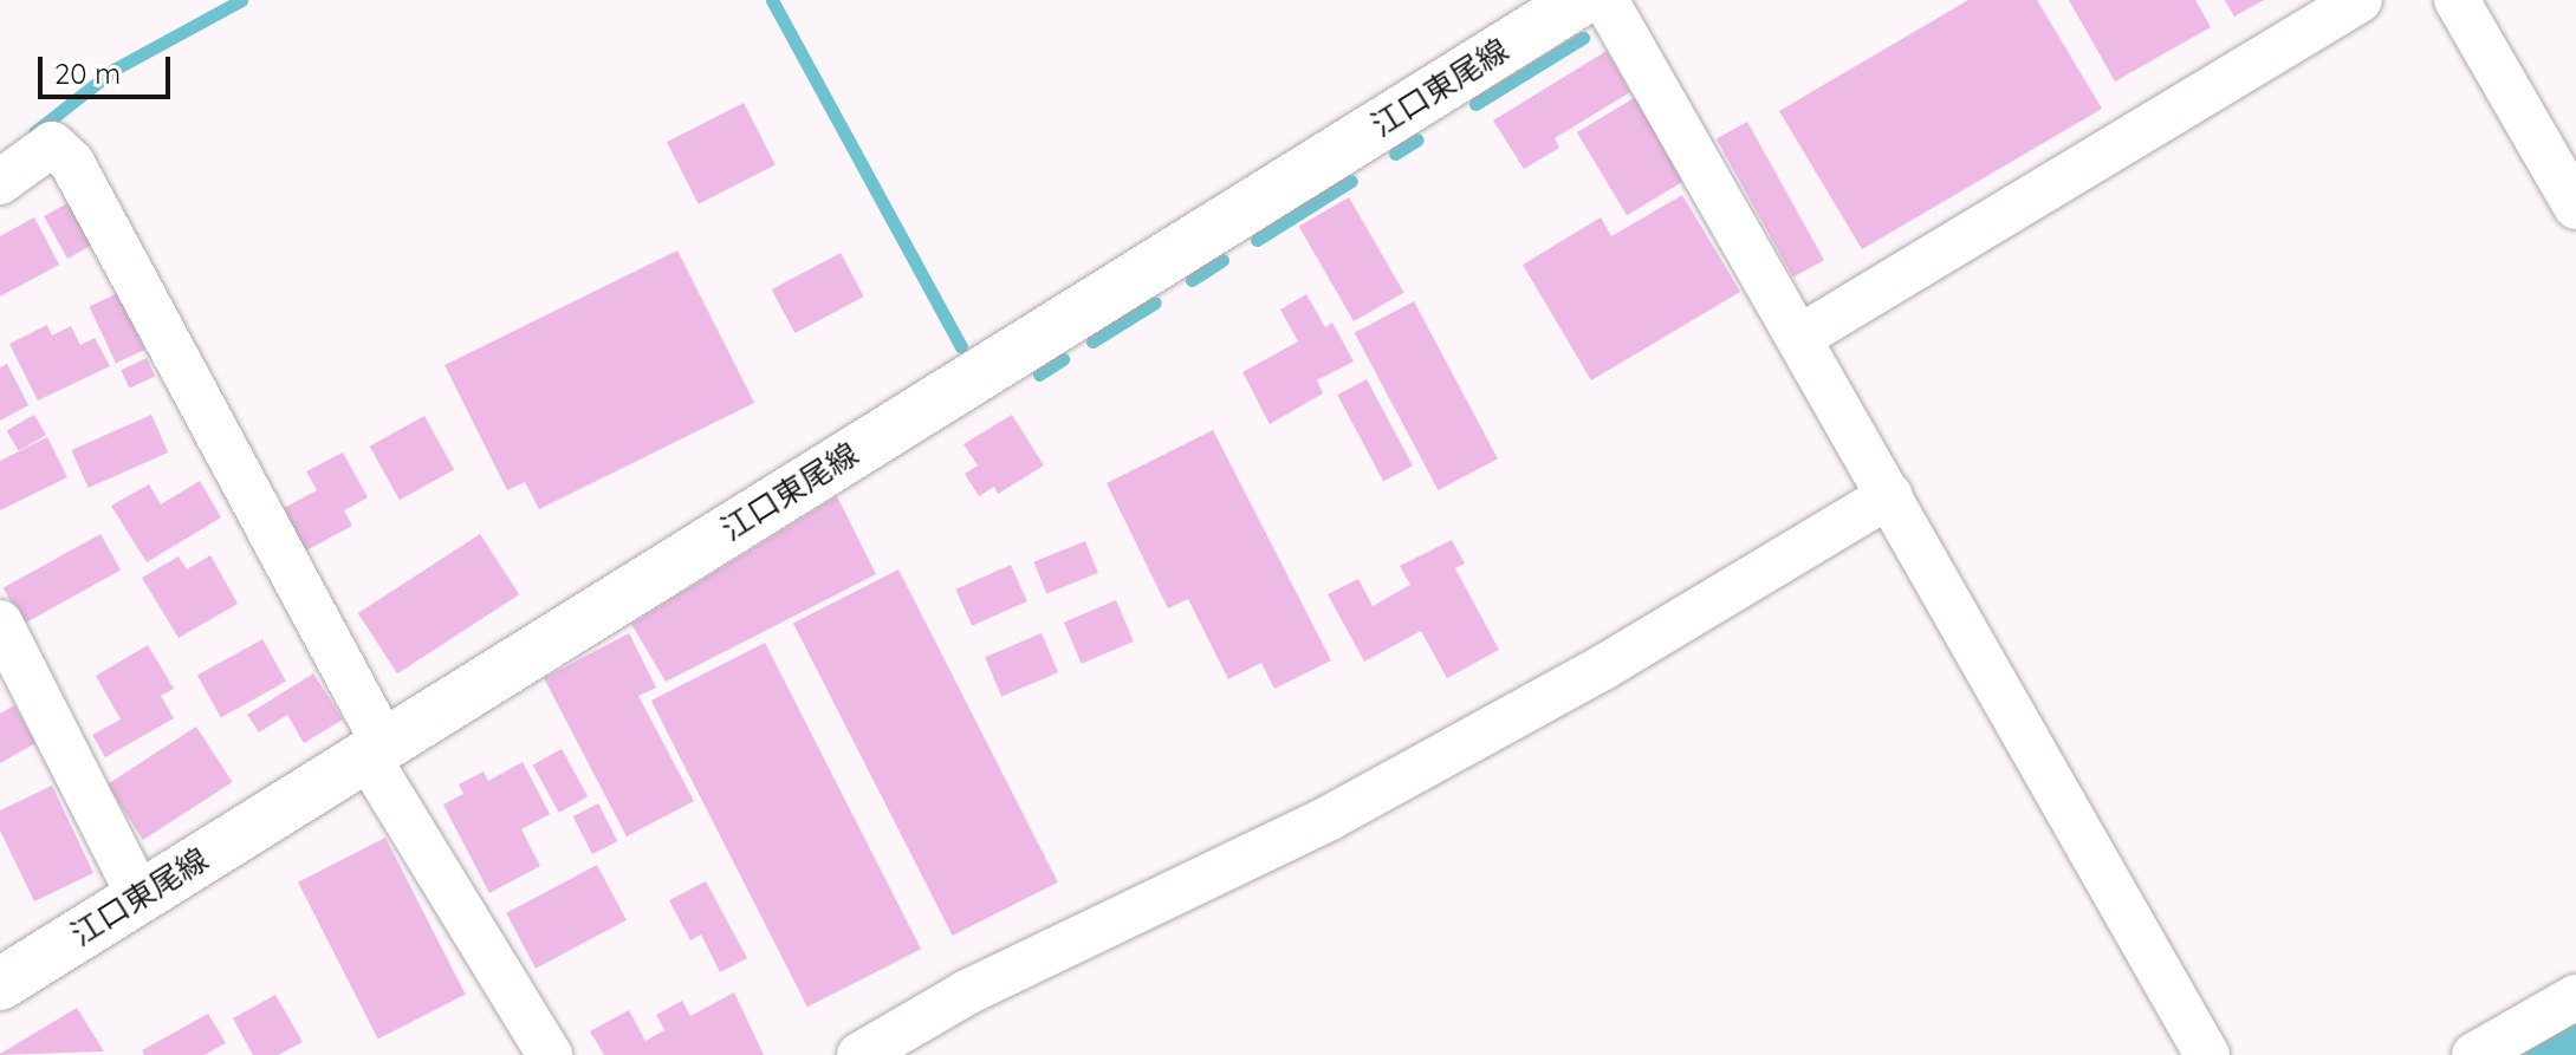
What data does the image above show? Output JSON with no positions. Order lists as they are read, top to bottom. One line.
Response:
{"streets":{"main road":["江口東尾線"]},"scale_bar":"20 m"}
